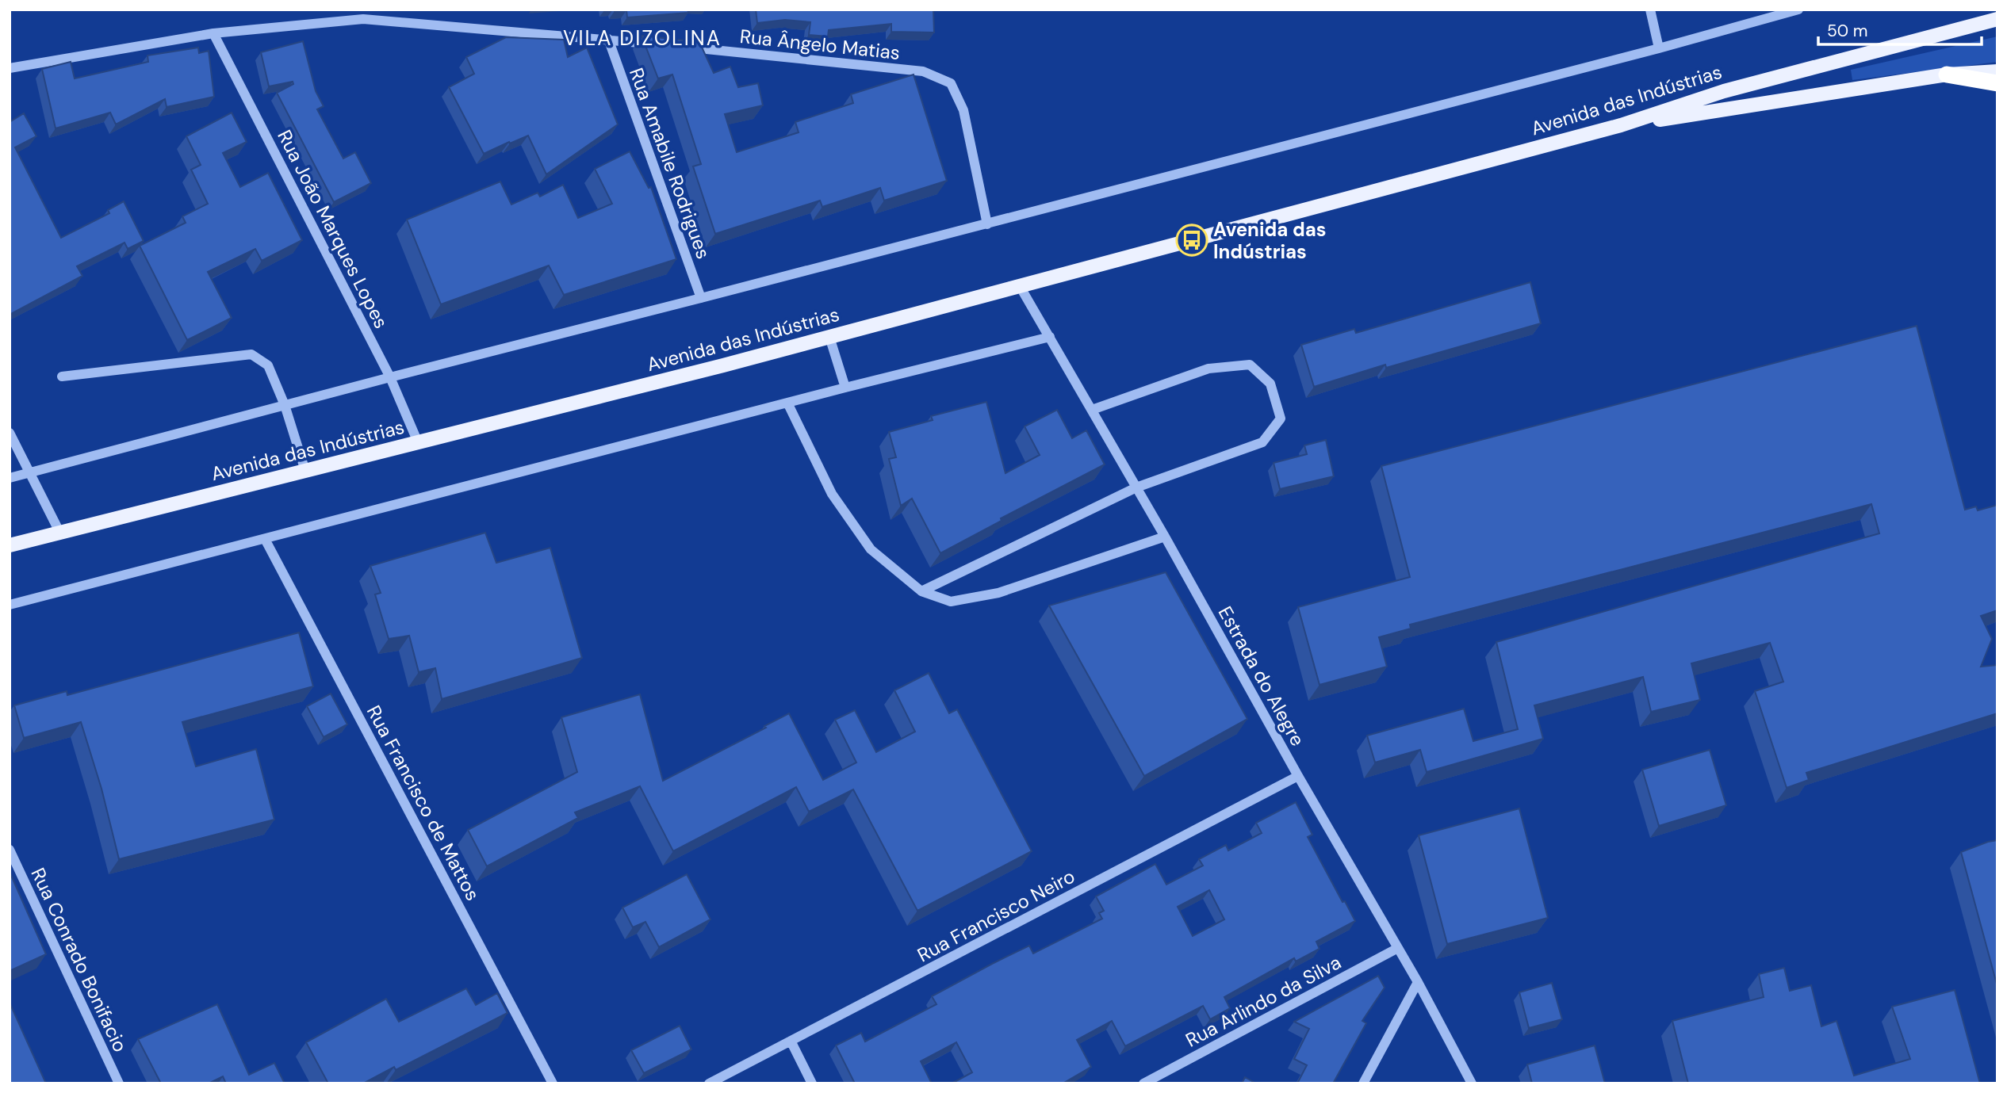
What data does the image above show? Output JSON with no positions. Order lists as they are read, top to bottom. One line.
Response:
{"streets":{"main road":["Avenida das Indústrias"],"street":["Rua Ângelo Matias","Rua Amabile Rodrigues","Rua João Marques Lopes","Estrada do Alegre","Rua Francisco de Mattos","Rua Francisco Neiro","Rua Conrado Bonifacio","Rua Arlindo da Silva"]},"crossings":[["Avenida das Indústrias","Rua João Marques Lopes"],["Avenida das Indústrias","Estrada do Alegre"],["Estrada do Alegre","Rua Francisco Neiro"],["Estrada do Alegre","Rua Arlindo da Silva"]],"districts":["VILA DIZOLINA"],"places":{"bus stop":["Avenida das Indústrias"]},"scale_bar":"50 m"}
